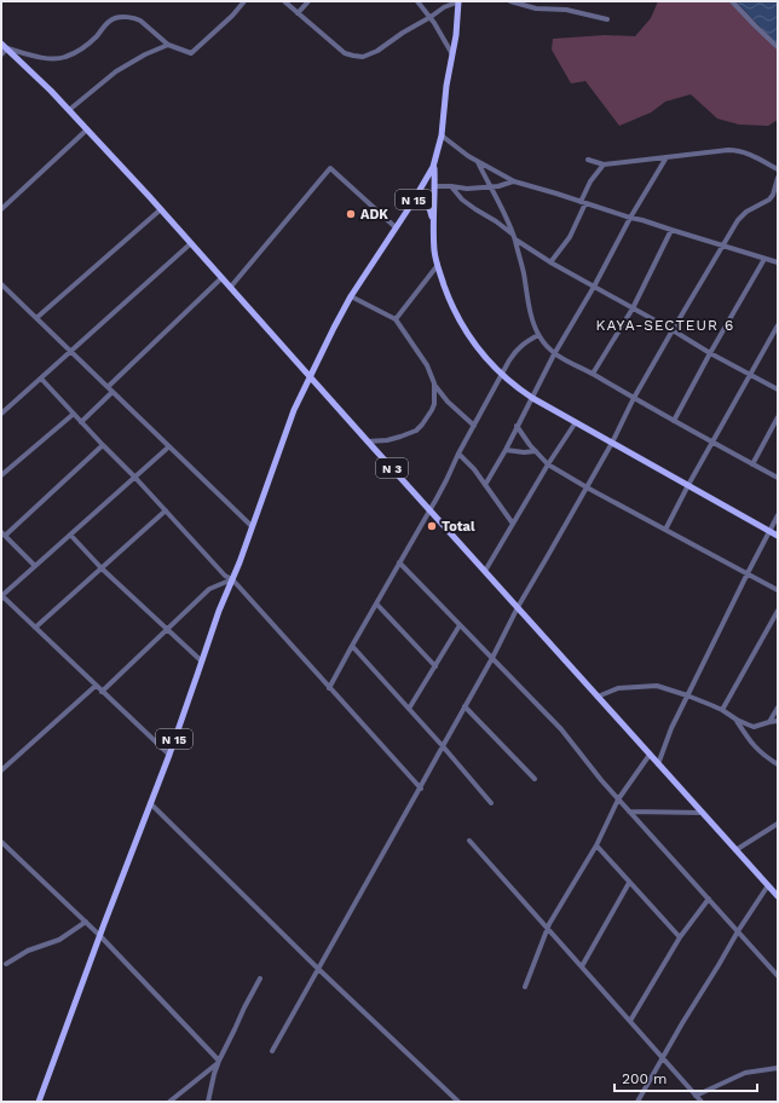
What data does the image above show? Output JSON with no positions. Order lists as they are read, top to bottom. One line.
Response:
{"streets":{"main road":["N 15","N 3"]},"crossings":[["N 15","N 3"]],"districts":["KAYA-SECTEUR 6"],"places":["ADK","Total"],"scale_bar":"200 m"}
